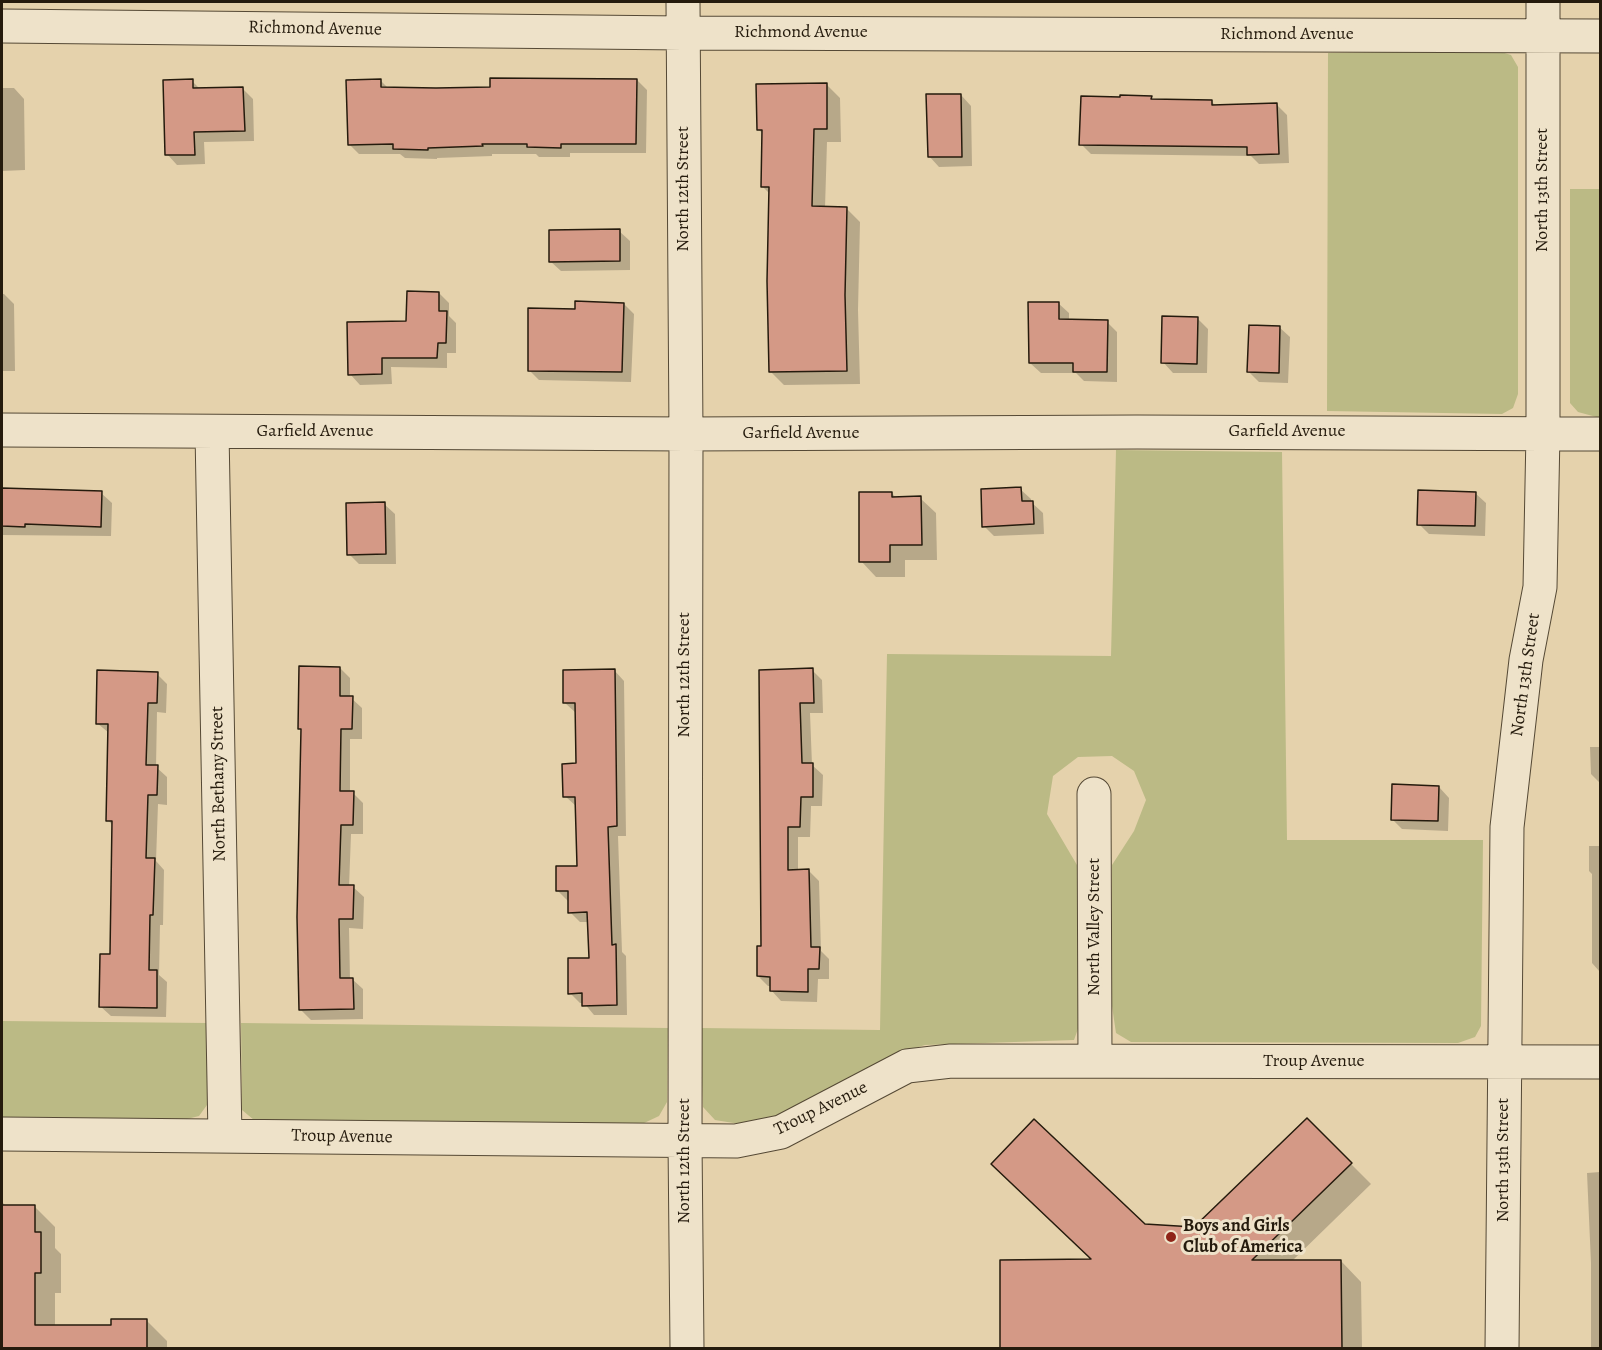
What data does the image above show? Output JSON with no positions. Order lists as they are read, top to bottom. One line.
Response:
{"streets":{"street":["Richmond Avenue","North 12th Street","North 13th Street","Garfield Avenue","North Bethany Street","North Valley Street","Troup Avenue"]},"crossings":[["Richmond Avenue","North 12th Street"],["Richmond Avenue","North 13th Street"],["North 12th Street","Garfield Avenue"],["North 12th Street","Troup Avenue"],["North 13th Street","Garfield Avenue"],["North 13th Street","Troup Avenue"],["Garfield Avenue","North Bethany Street"],["North Bethany Street","Troup Avenue"],["North Valley Street","Troup Avenue"]],"places":["Boys and Girls Club of America"]}
